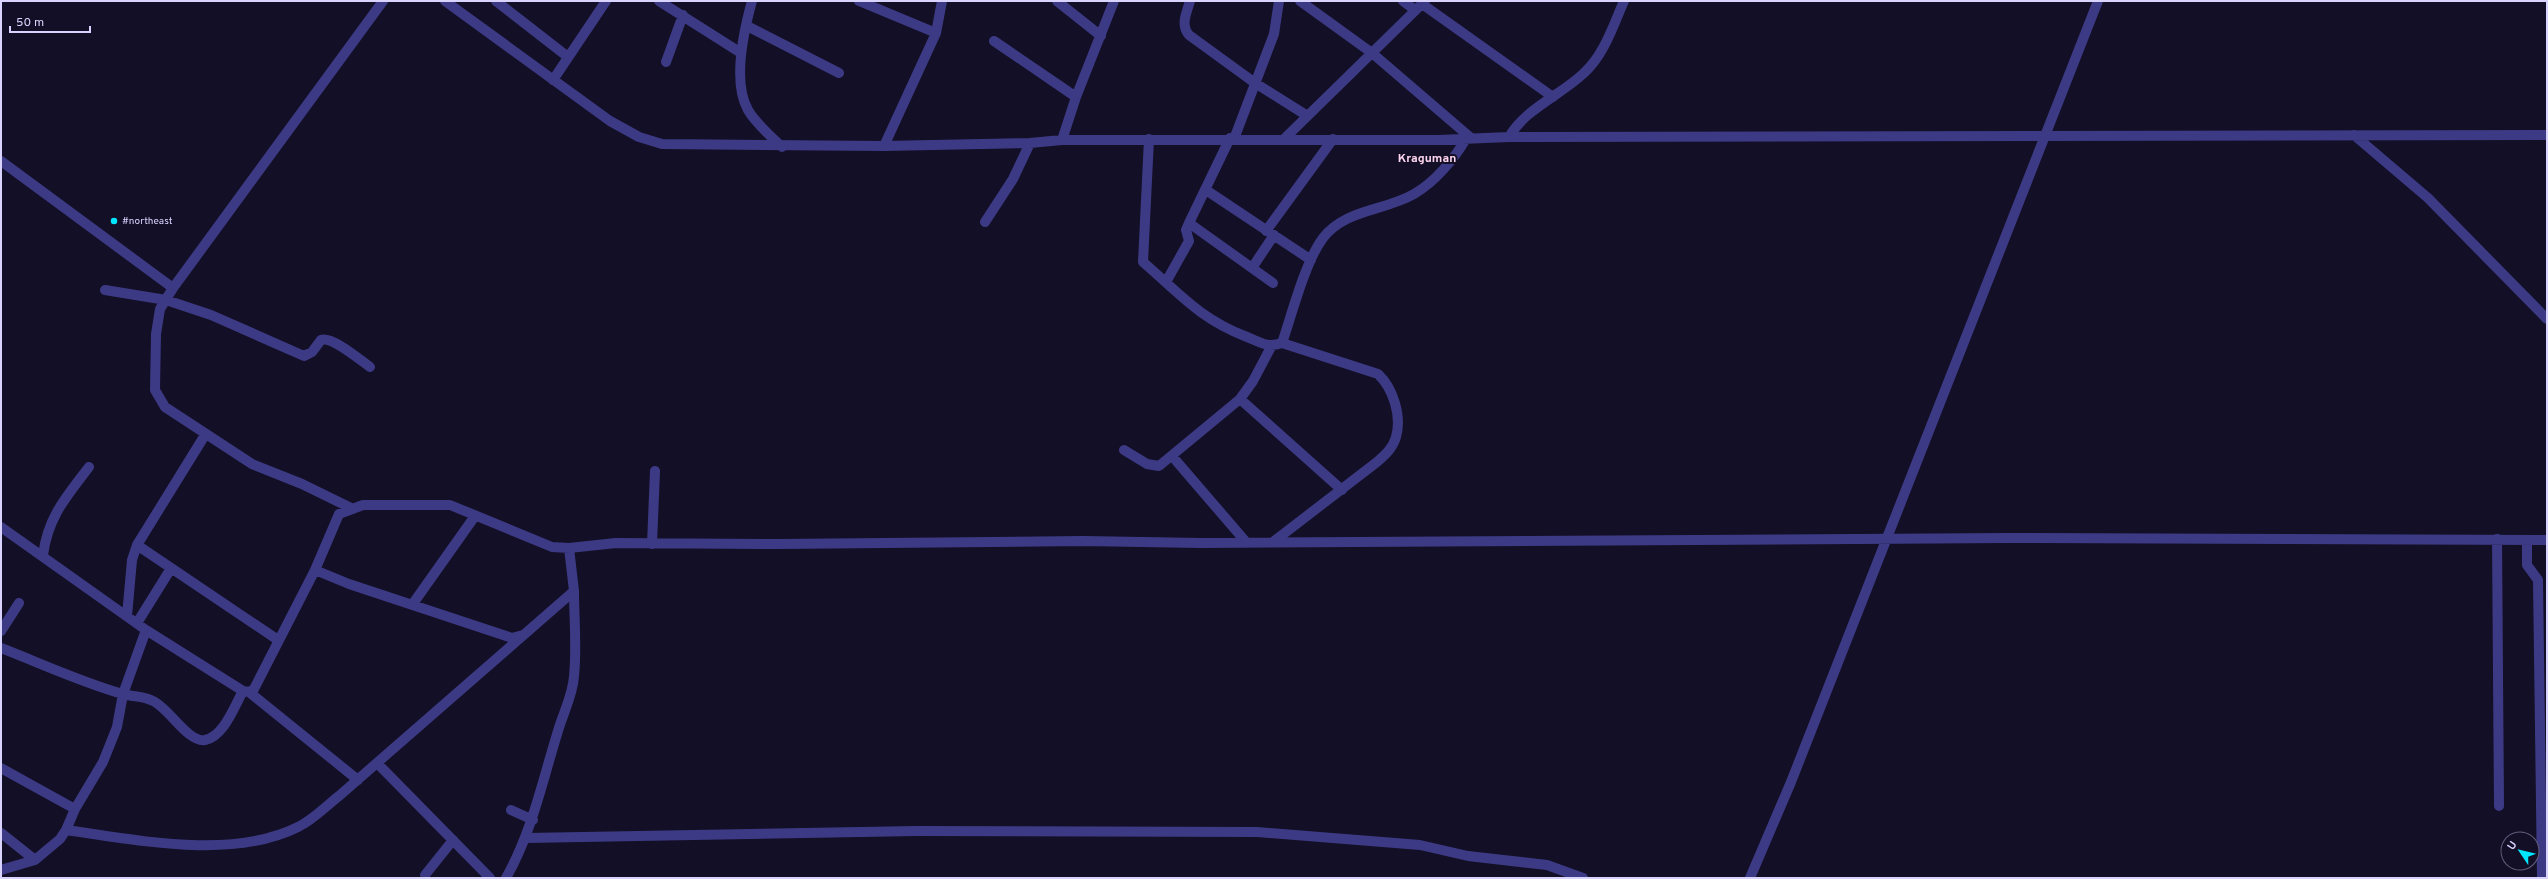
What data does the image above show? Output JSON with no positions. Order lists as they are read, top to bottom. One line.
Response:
{"districts":["Kraguman"],"places":["#northeast"],"scale_bar":"50 m","north":"top left"}
